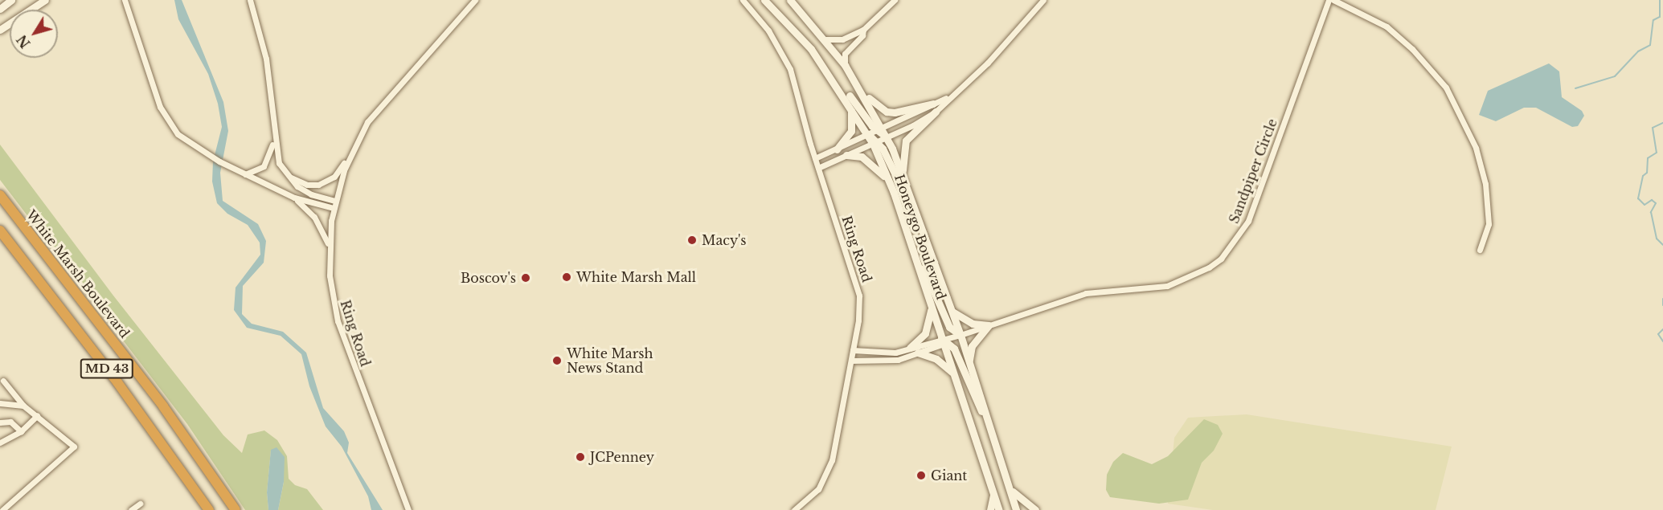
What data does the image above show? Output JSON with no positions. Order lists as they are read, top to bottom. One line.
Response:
{"streets":{"highway":["White Marsh Boulevard","MD 43"],"main road":["Honeygo Boulevard"],"street":["Sandpiper Circle","Ring Road"]},"crossings":[["Sandpiper Circle","Honeygo Boulevard"]],"places":["Macy's","White Marsh Mall","Boscov's","White Marsh News Stand","JCPenney","Giant"],"north":"bottom left"}
